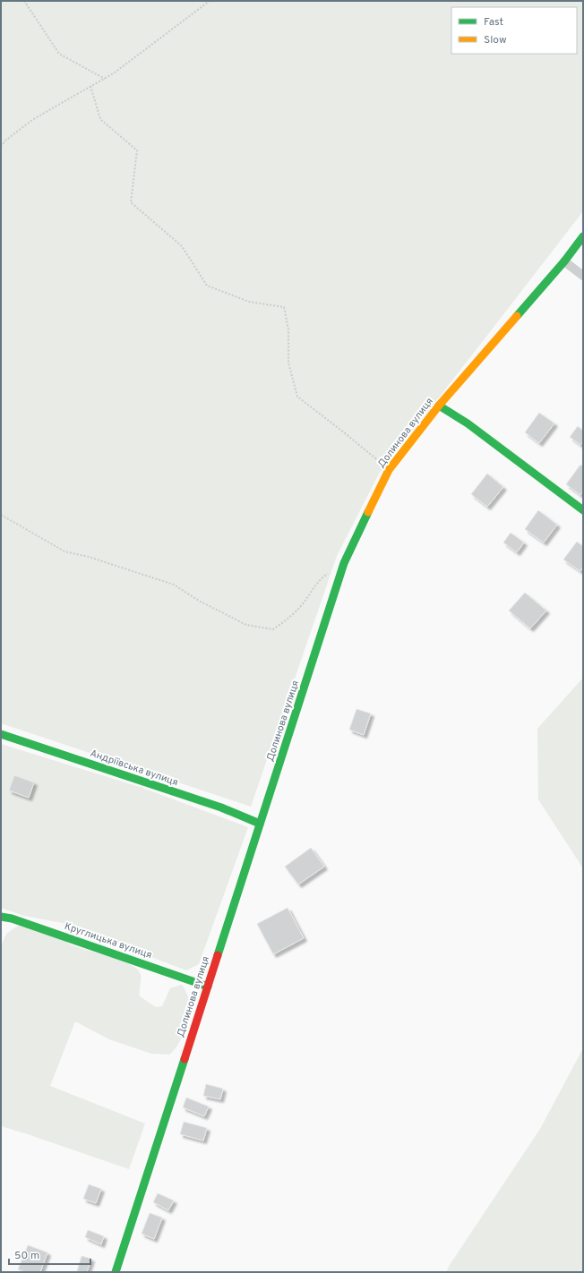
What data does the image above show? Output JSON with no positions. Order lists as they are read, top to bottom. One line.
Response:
{"streets":{"street":["Долинова вулиця","Андріївська вулиця","Круглицька вулиця"]},"crossings":[["Долинова вулиця","Андріївська вулиця"],["Долинова вулиця","Круглицька вулиця"]],"legend":["Fast","Slow"],"scale_bar":"50 m"}
